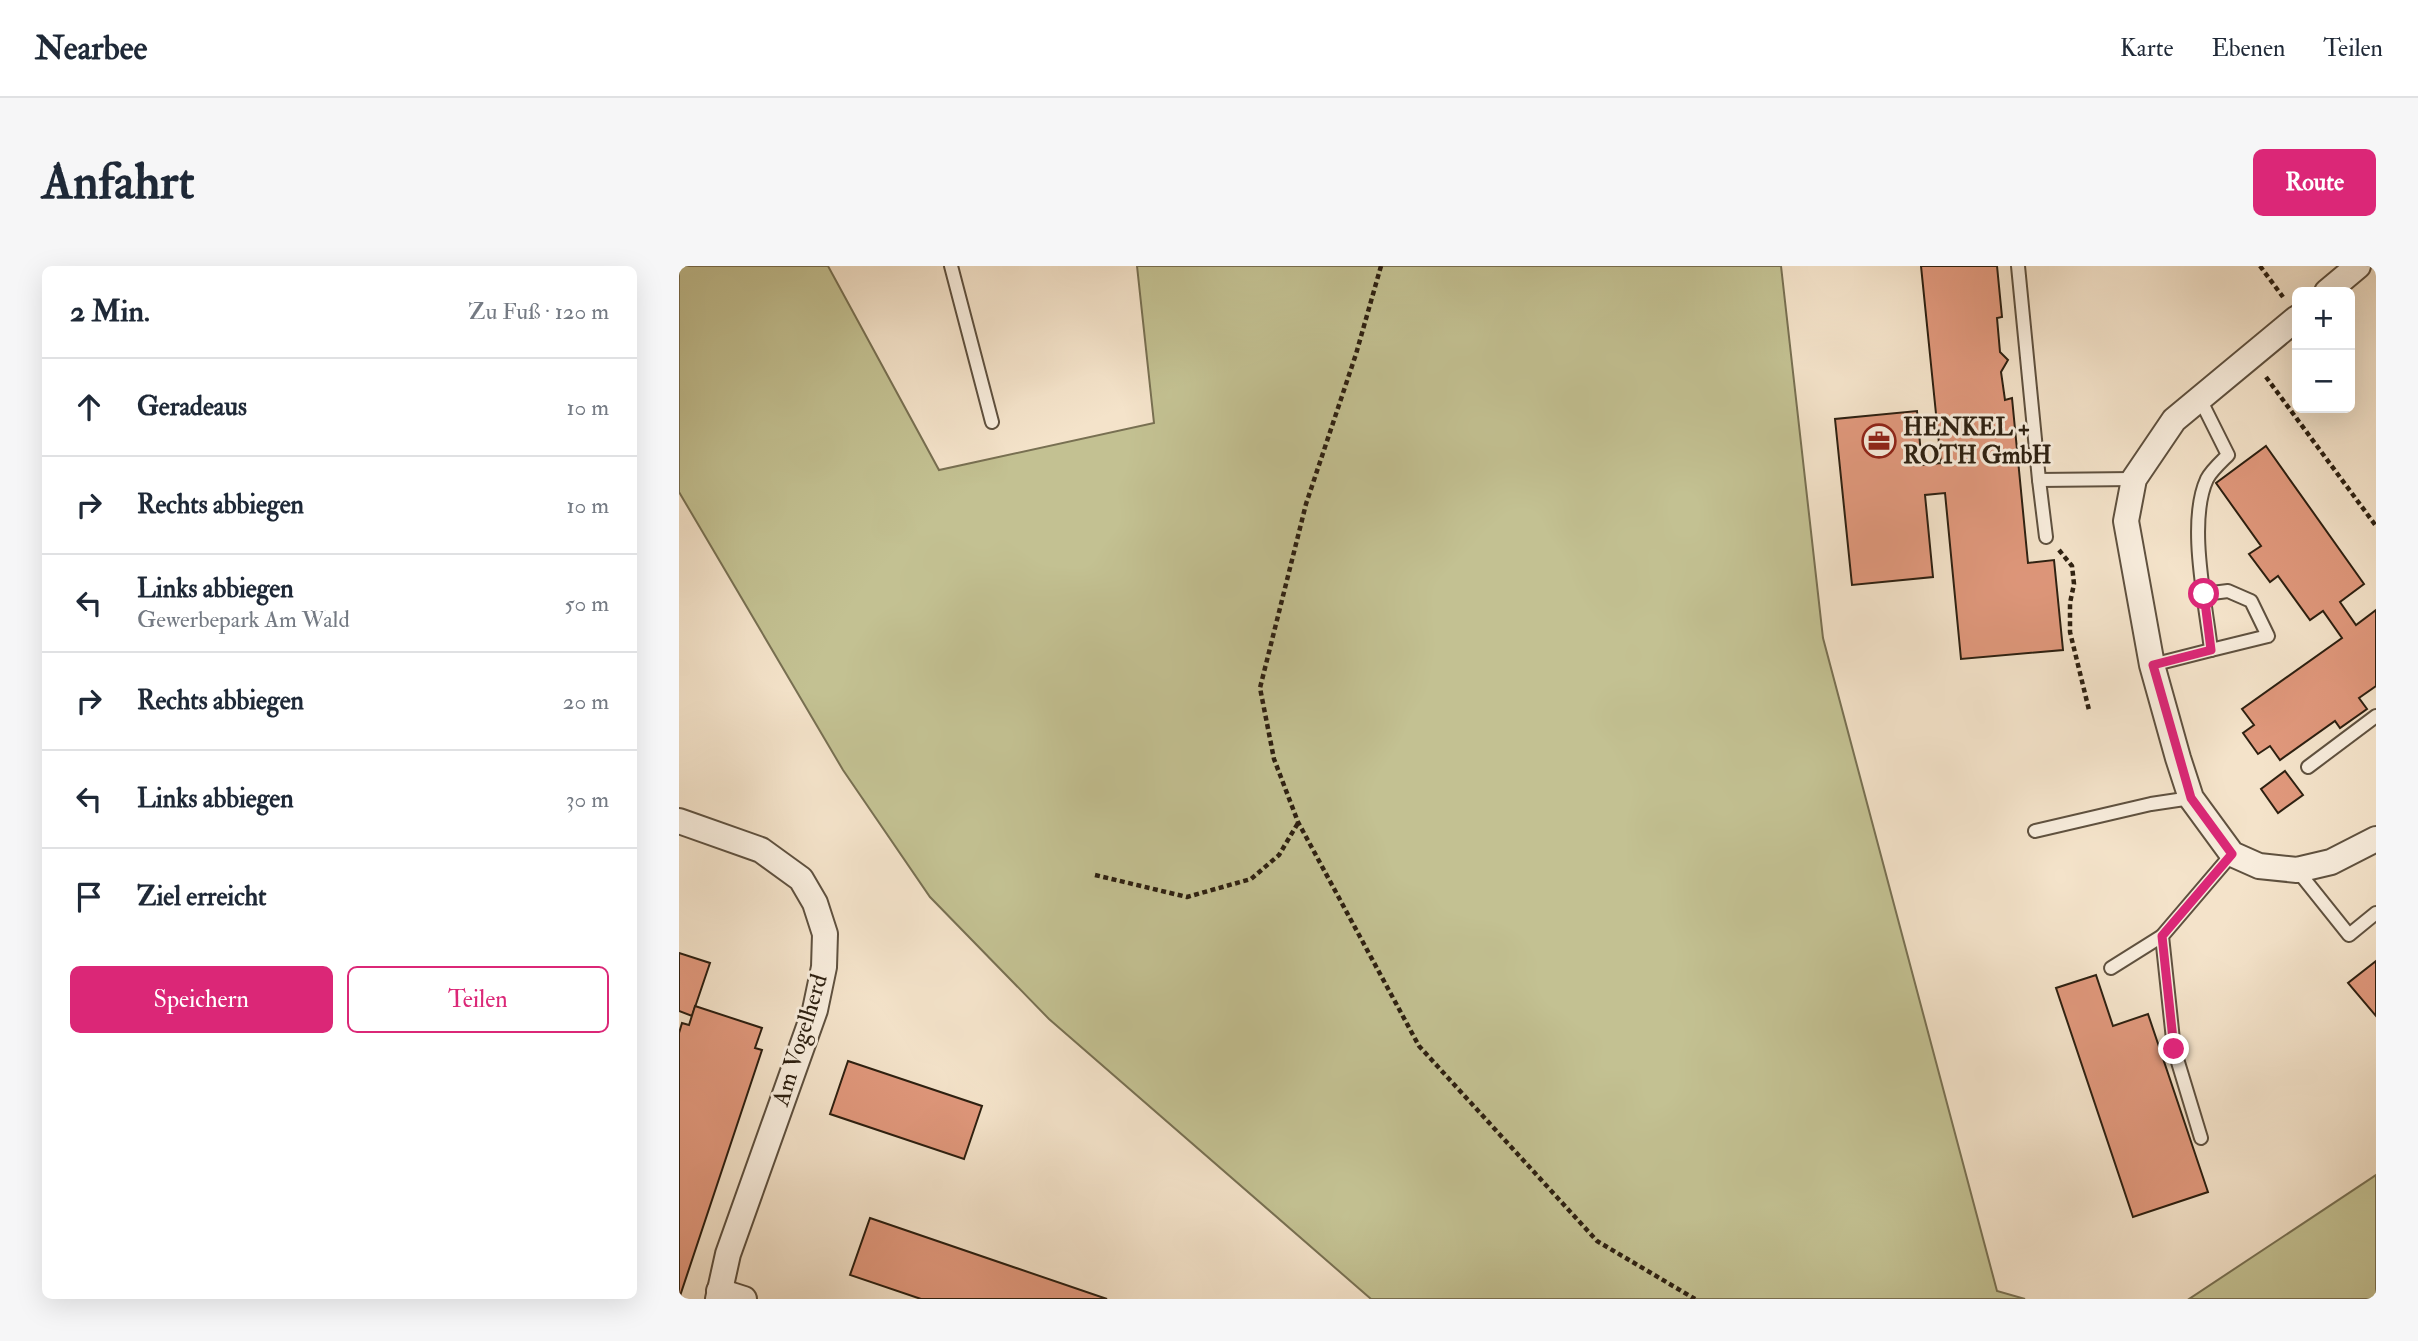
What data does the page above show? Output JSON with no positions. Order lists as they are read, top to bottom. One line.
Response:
{"streets":{"street":["Am Vogelherd"]},"places":{"office":["HENKEL + ROTH GmbH"]},"page":{"header":"Nearbee","nav":["Karte","Ebenen","Teilen"],"buttons":["Route",["Speichern","Teilen"]],"title":"Anfahrt","heading":["2 Min.","Zu Fuß · 120 m"],"map_buttons":["+","−"],"list":[["Geradeaus","10 m"],["Rechts abbiegen","10 m"],["Links abbiegen","Gewerbepark Am Wald","50 m"],["Rechts abbiegen","20 m"],["Links abbiegen","30 m"],"Ziel erreicht"]}}
